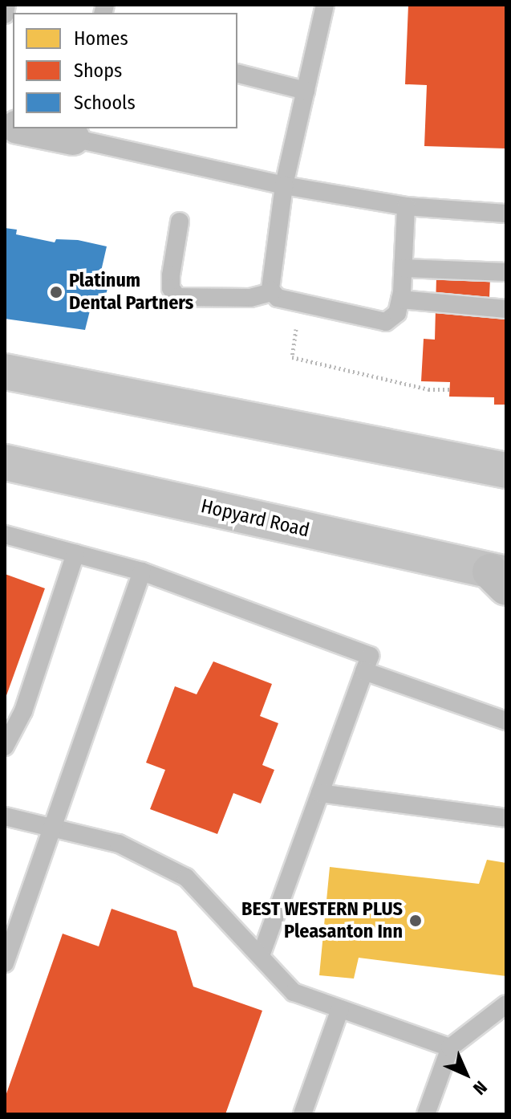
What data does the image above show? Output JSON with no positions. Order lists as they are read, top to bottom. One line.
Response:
{"streets":{"main road":["Hopyard Road"]},"places":["Platinum Dental Partners","BEST WESTERN PLUS Pleasanton Inn"],"legend":["Homes","Shops","Schools"],"north":"bottom right"}
